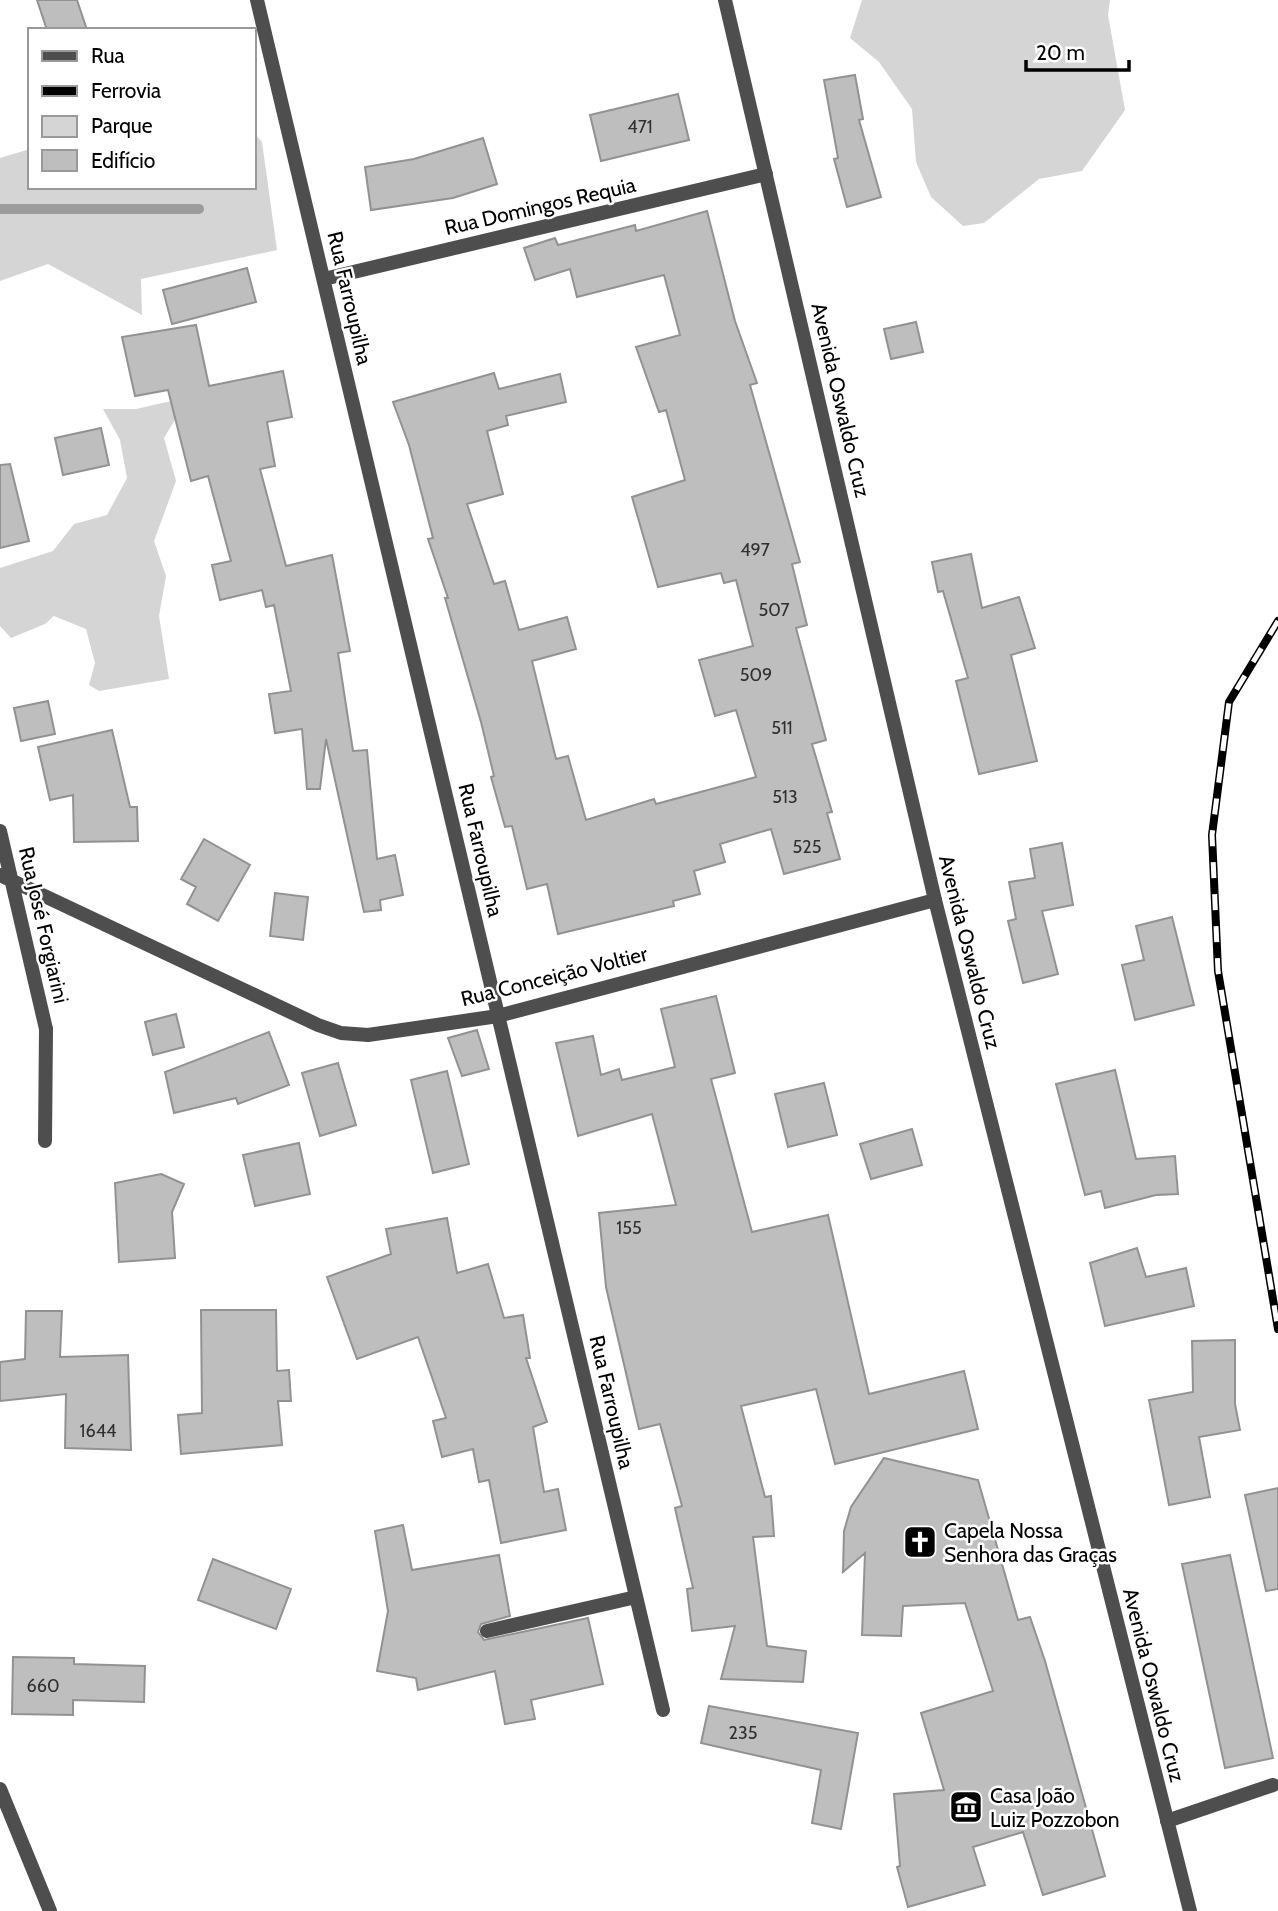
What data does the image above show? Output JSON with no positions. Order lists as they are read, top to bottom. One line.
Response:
{"streets":{"street":["Rua Domingos Requia","Rua Farroupilha","Avenida Oswaldo Cruz","Rua José Forgiarini","Rua Conceição Voltier"]},"crossings":[["Rua Domingos Requia","Rua Farroupilha"],["Rua Domingos Requia","Avenida Oswaldo Cruz"],["Rua Farroupilha","Rua Conceição Voltier"],["Avenida Oswaldo Cruz","Rua Conceição Voltier"],["Rua José Forgiarini","Rua Conceição Voltier"]],"places":{"church":["Capela Nossa Senhora das Graças"],"museum":["Casa João Luiz Pozzobon"]},"house_numbers":["471","497","507","509","511","513","525","155","1644","660","235"],"legend":["Rua","Ferrovia","Parque","Edifício"],"scale_bar":"20 m"}
